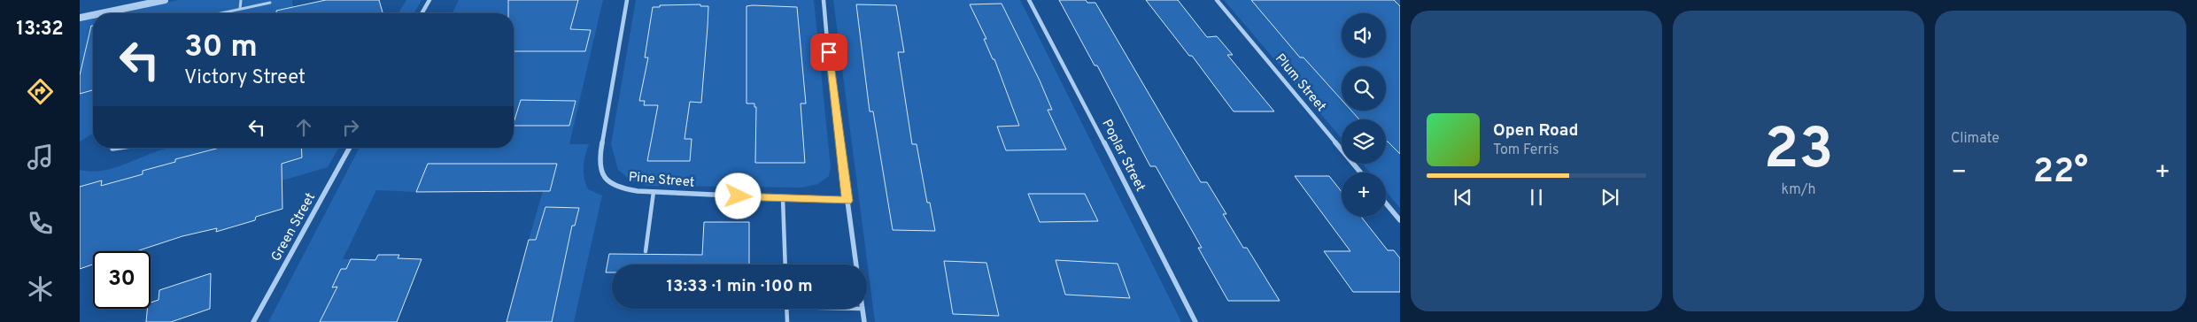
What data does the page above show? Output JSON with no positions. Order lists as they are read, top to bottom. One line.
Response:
{"streets":{"street":["Plum Street","Poplar Street","Pine Street","Green Street"]},"page":{"tabs":"13:32","tile":[["23","km/h"],"Climate"],"map_buttons":"+","turn":["30 m","Victory Street"],"song":["Open Road","Tom Ferris"],"heat":["−","22°","+"],"limit":"30","trip":"13:33 · 1 min · 100 m"}}
